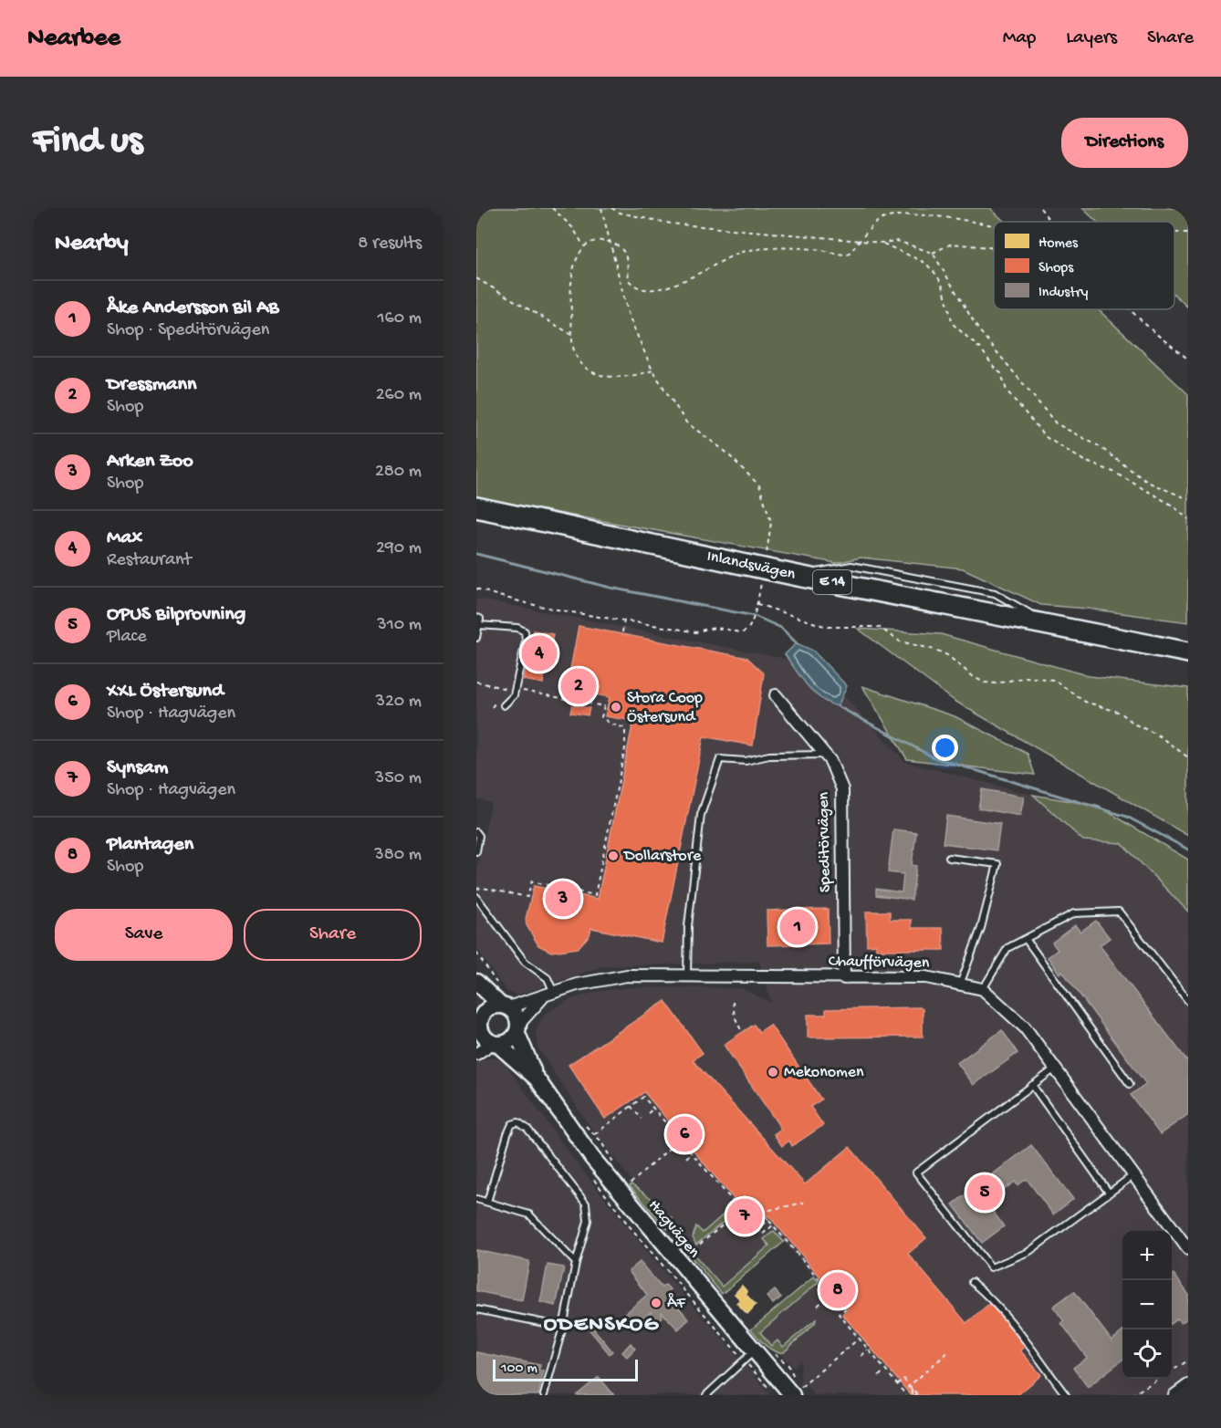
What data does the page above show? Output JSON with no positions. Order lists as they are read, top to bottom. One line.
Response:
{"streets":{"highway":["Inlandsvägen","E 14"],"street":["Speditörvägen","Chaufförvägen","Hagvägen"]},"crossings":[["Speditörvägen","Chaufförvägen"],["Chaufförvägen","Hagvägen"]],"districts":["ODENSKOG"],"places":["Stora Coop Östersund","Dollarstore","Mekonomen","ÅF"],"legend":["Homes","Shops","Industry"],"scale_bar":"100 m","page":{"header":"Nearbee","nav":["Map","Layers","Share"],"buttons":["Directions",["Save","Share"]],"title":"Find us","heading":["Nearby","8 results"],"list":[{"mark":"1","name":"Åke Andersson Bil AB","note":"Shop · Speditörvägen","value":"160 m"},{"mark":"2","name":"Dressmann","note":"Shop","value":"260 m"},{"mark":"3","name":"Arken Zoo","note":"Shop","value":"280 m"},{"mark":"4","name":"Max","note":"Restaurant","value":"290 m"},{"mark":"5","name":"OPUS Bilprovning","note":"Place","value":"310 m"},{"mark":"6","name":"XXL Östersund","note":"Shop · Hagvägen","value":"320 m"},{"mark":"7","name":"Synsam","note":"Shop · Hagvägen","value":"350 m"},{"mark":"8","name":"Plantagen","note":"Shop","value":"380 m"}],"pins":["4","2","3","1","6","5","7","8"],"map_buttons":["+","−"],"scale":"100 m"}}
